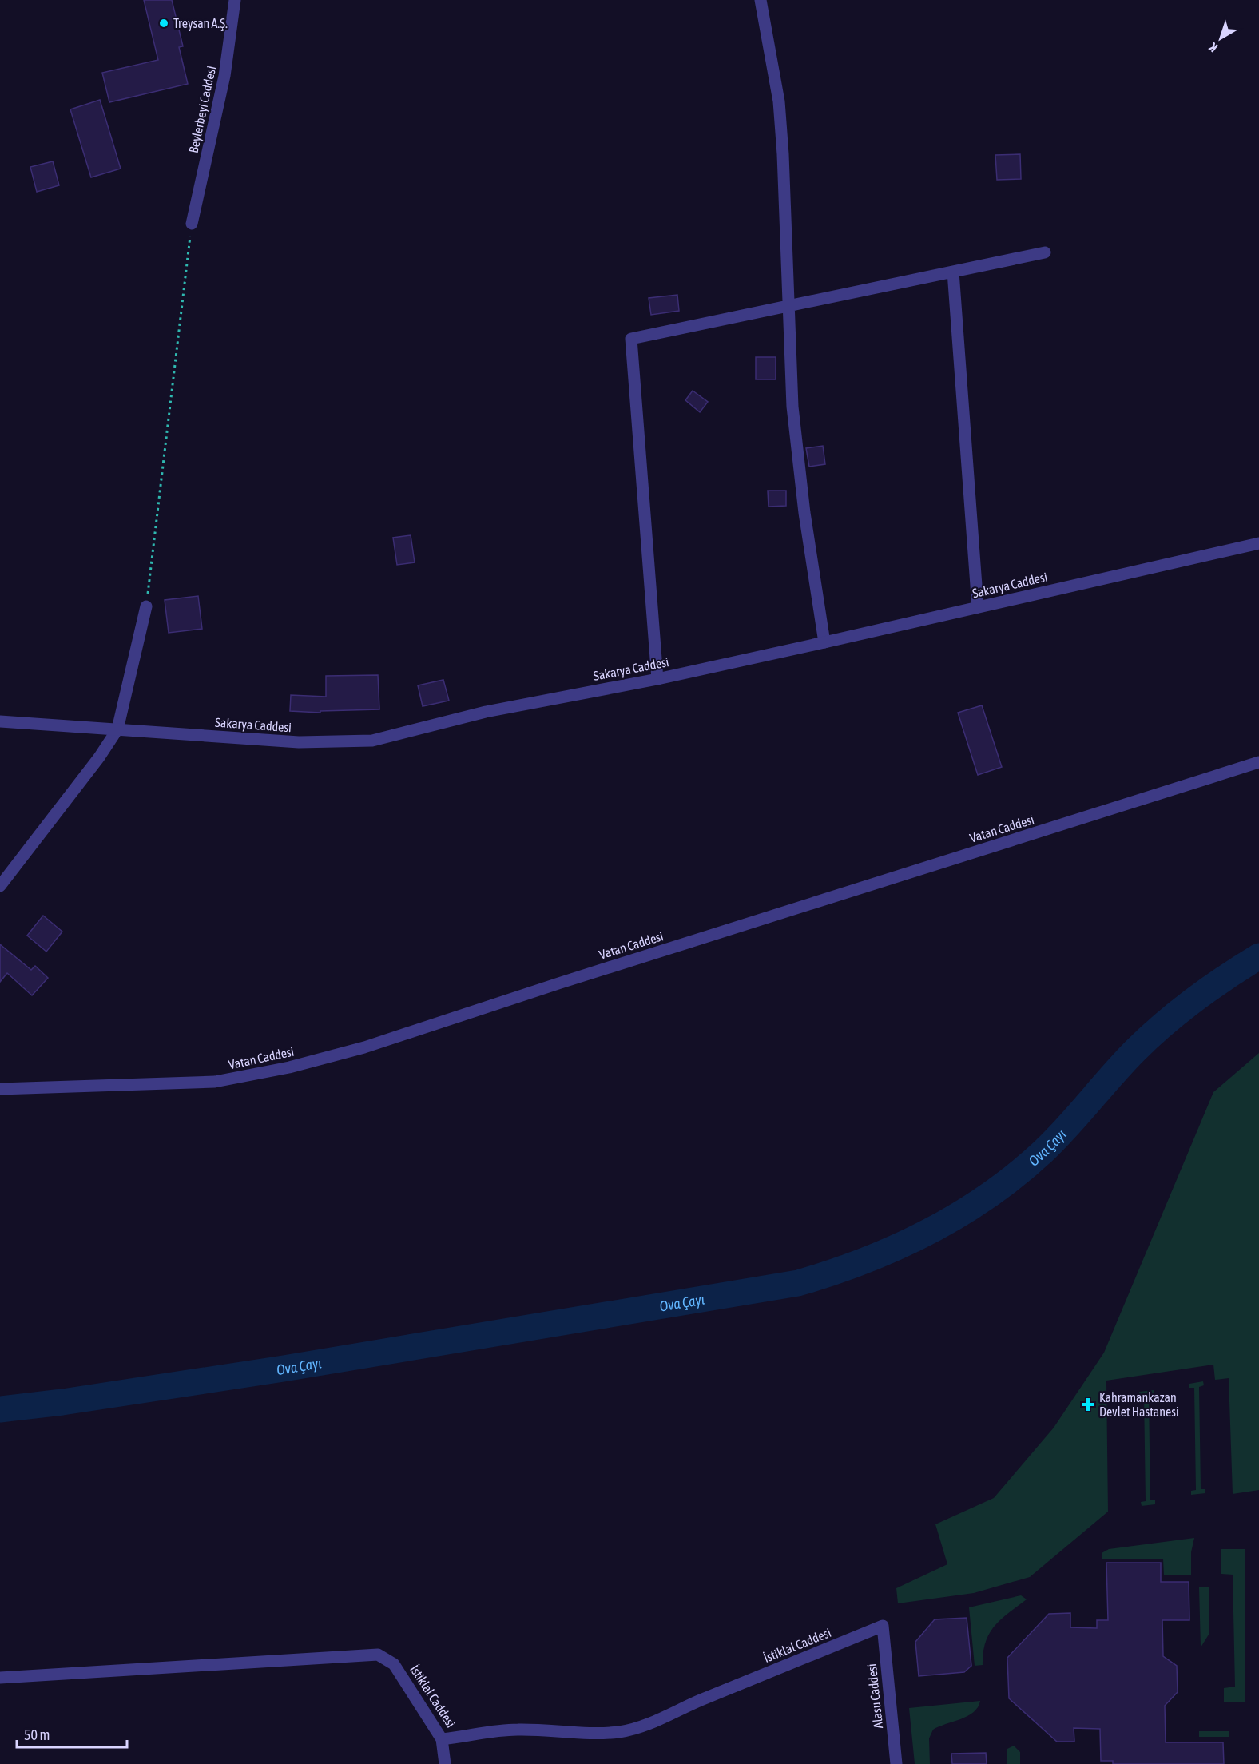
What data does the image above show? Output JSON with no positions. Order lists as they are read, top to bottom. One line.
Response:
{"streets":{"street":["Beylerbeyi Caddesi","Sakarya Caddesi","Vatan Caddesi","İstiklal Caddesi","Alasu Caddesi"]},"crossings":[["İstiklal Caddesi","Alasu Caddesi"]],"water":["Ova Çayı"],"places":{"other":["Treysan A.Ş."],"health":["Kahramankazan Devlet Hastanesi"]},"scale_bar":"50 m","north":"bottom left"}
